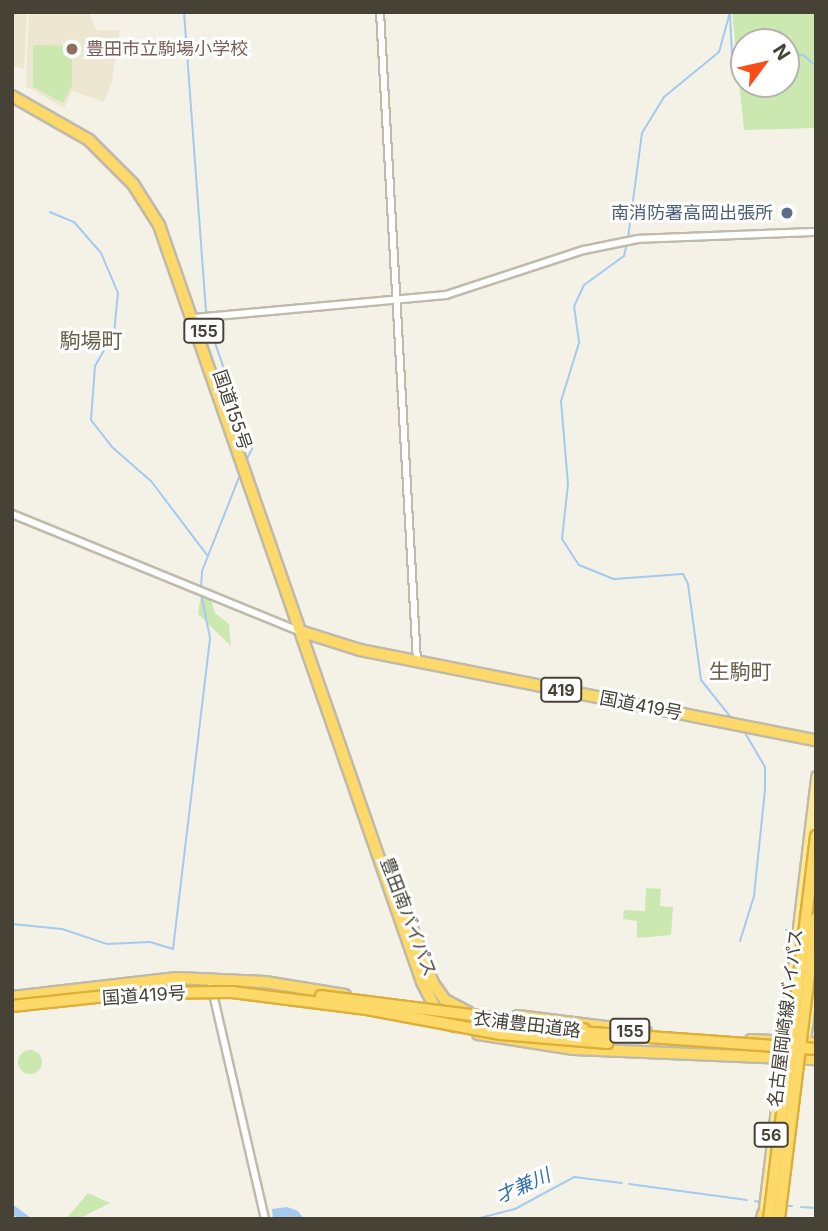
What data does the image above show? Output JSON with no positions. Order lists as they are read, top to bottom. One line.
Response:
{"streets":{"highway":["155","国道155号","419","国道419号","豊田南バイパス","衣浦豊田道路"],"main road":["名古屋岡崎線バイパス","56"]},"crossings":[["155","国道419号"],["155","豊田南バイパス"],["155","名古屋岡崎線バイパス"],["155","衣浦豊田道路"],["国道155号","国道419号"],["国道155号","豊田南バイパス"],["国道419号","豊田南バイパス"],["国道419号","衣浦豊田道路"],["豊田南バイパス","衣浦豊田道路"],["名古屋岡崎線バイパス","衣浦豊田道路"]],"districts":["駒場町","生駒町"],"water":["才兼川"],"places":["豊田市立駒場小学校","南消防署高岡出張所"],"north":"top right"}
